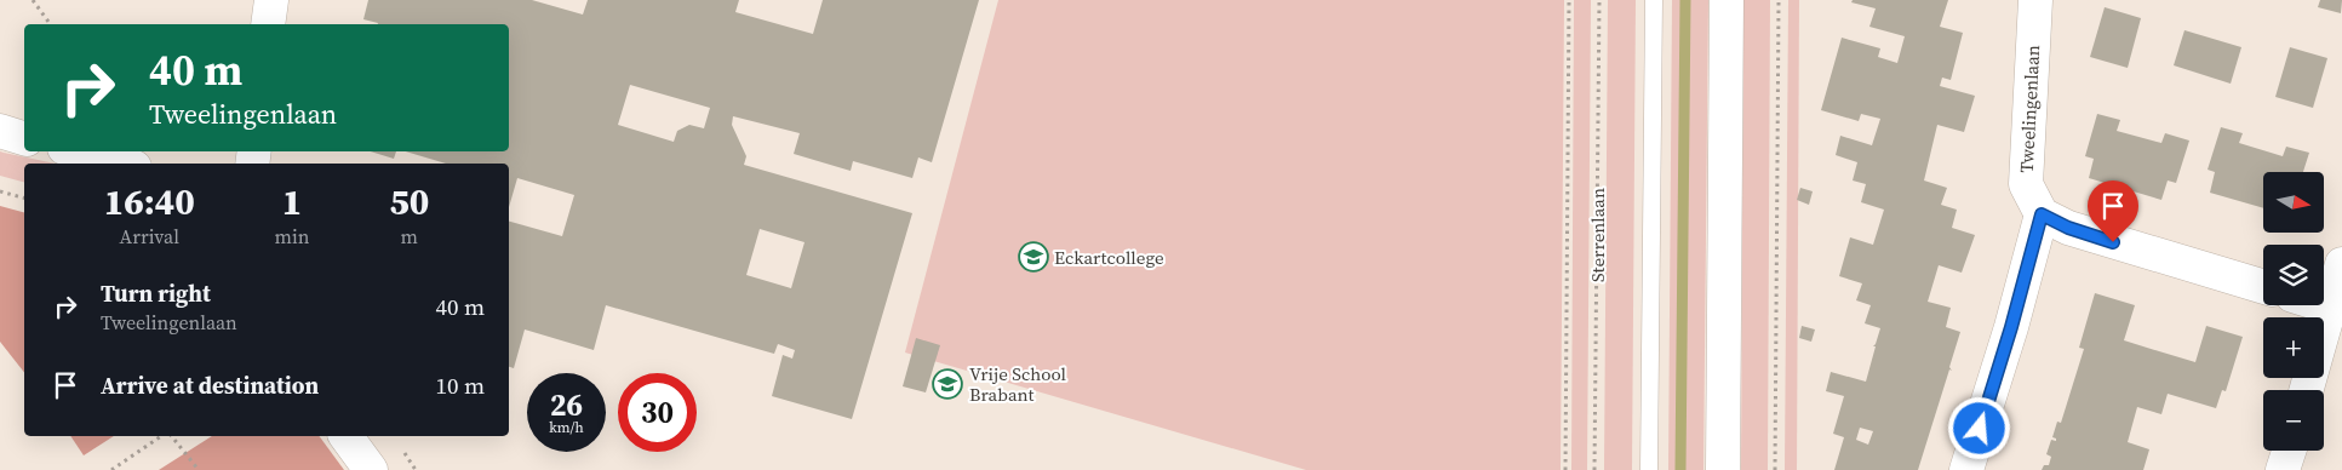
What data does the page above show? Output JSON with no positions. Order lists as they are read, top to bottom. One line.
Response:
{"streets":{"street":["Tweelingenlaan"],"path":["Sterrenlaan"]},"places":{"school or university":["Eckartcollege","Vrije School Brabant"]},"north":"right","page":{"turn":["40 m","Tweelingenlaan"],"eta":["16:40","Arrival","1","min","50","m"],"map_buttons":["+","−"],"list":[{"name":"Turn right","note":"Tweelingenlaan","value":"40 m"},{"name":"Arrive at destination","value":"10 m"}],"speed":"26 km/h","limit":"30"}}
